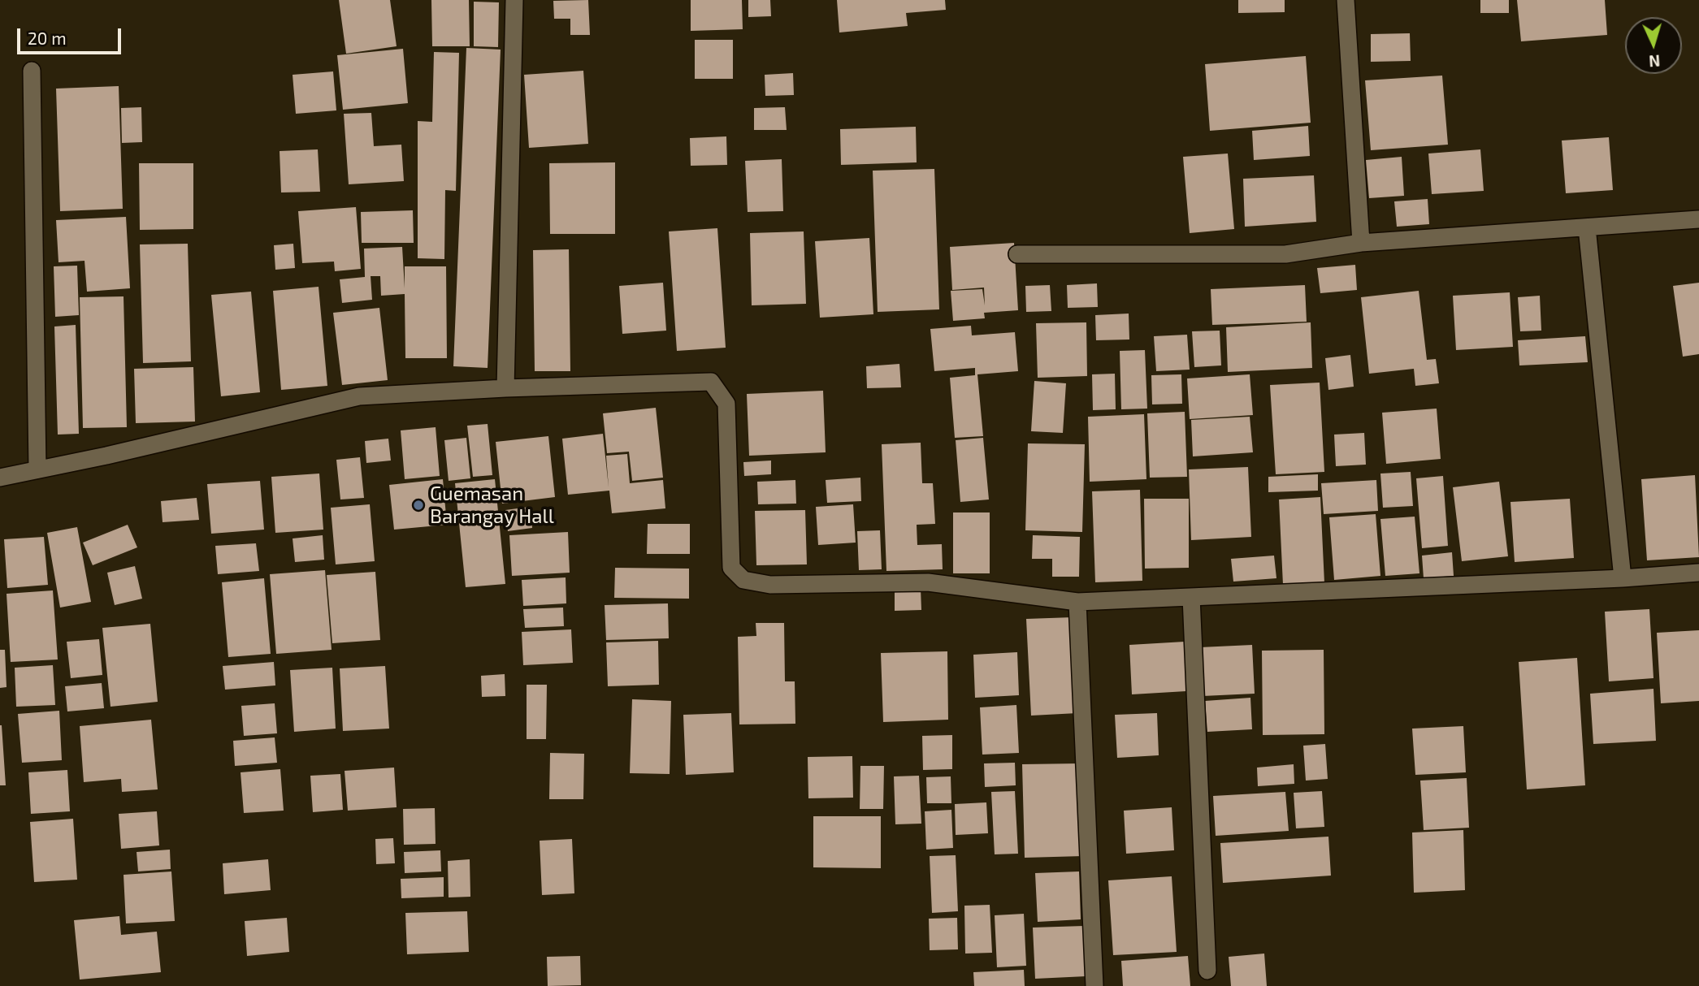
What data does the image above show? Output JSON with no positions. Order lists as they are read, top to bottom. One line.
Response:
{"places":["Guemasan Barangay Hall"],"scale_bar":"20 m","north":"bottom"}
